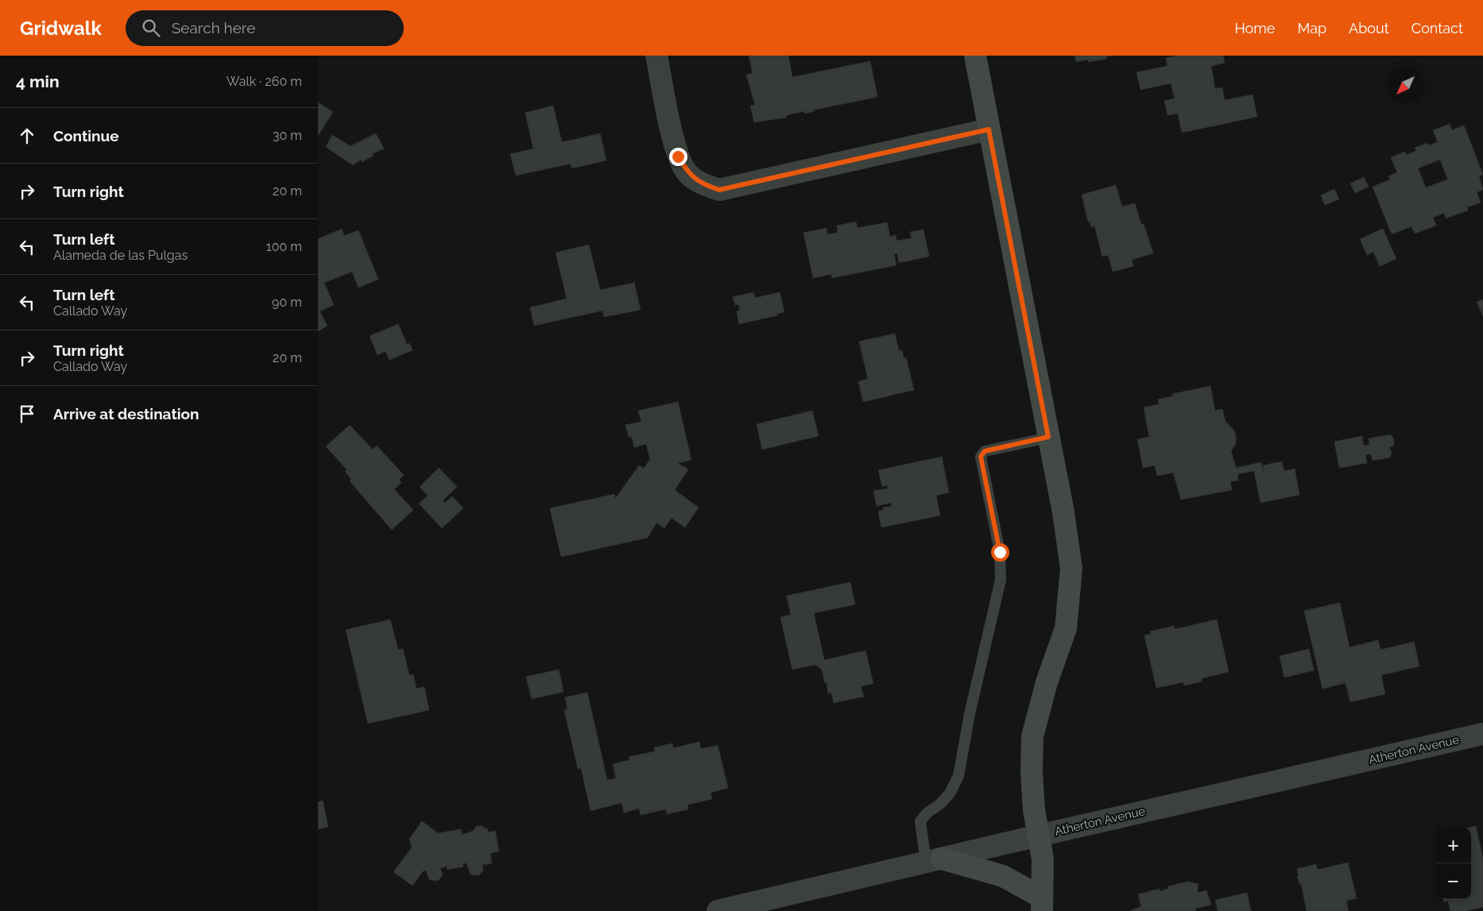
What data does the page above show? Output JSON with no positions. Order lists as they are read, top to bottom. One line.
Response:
{"streets":{"street":["Atherton Avenue"]},"north":"bottom left","page":{"header":"Gridwalk","search":"Search here","nav":["Home","Map","About","Contact"],"heading":["4 min","Walk · 260 m"],"list":[["Continue","30 m"],["Turn right","20 m"],["Turn left","Alameda de las Pulgas","100 m"],["Turn left","Callado Way","90 m"],["Turn right","Callado Way","20 m"],"Arrive at destination"],"map_buttons":["+","−"]}}
